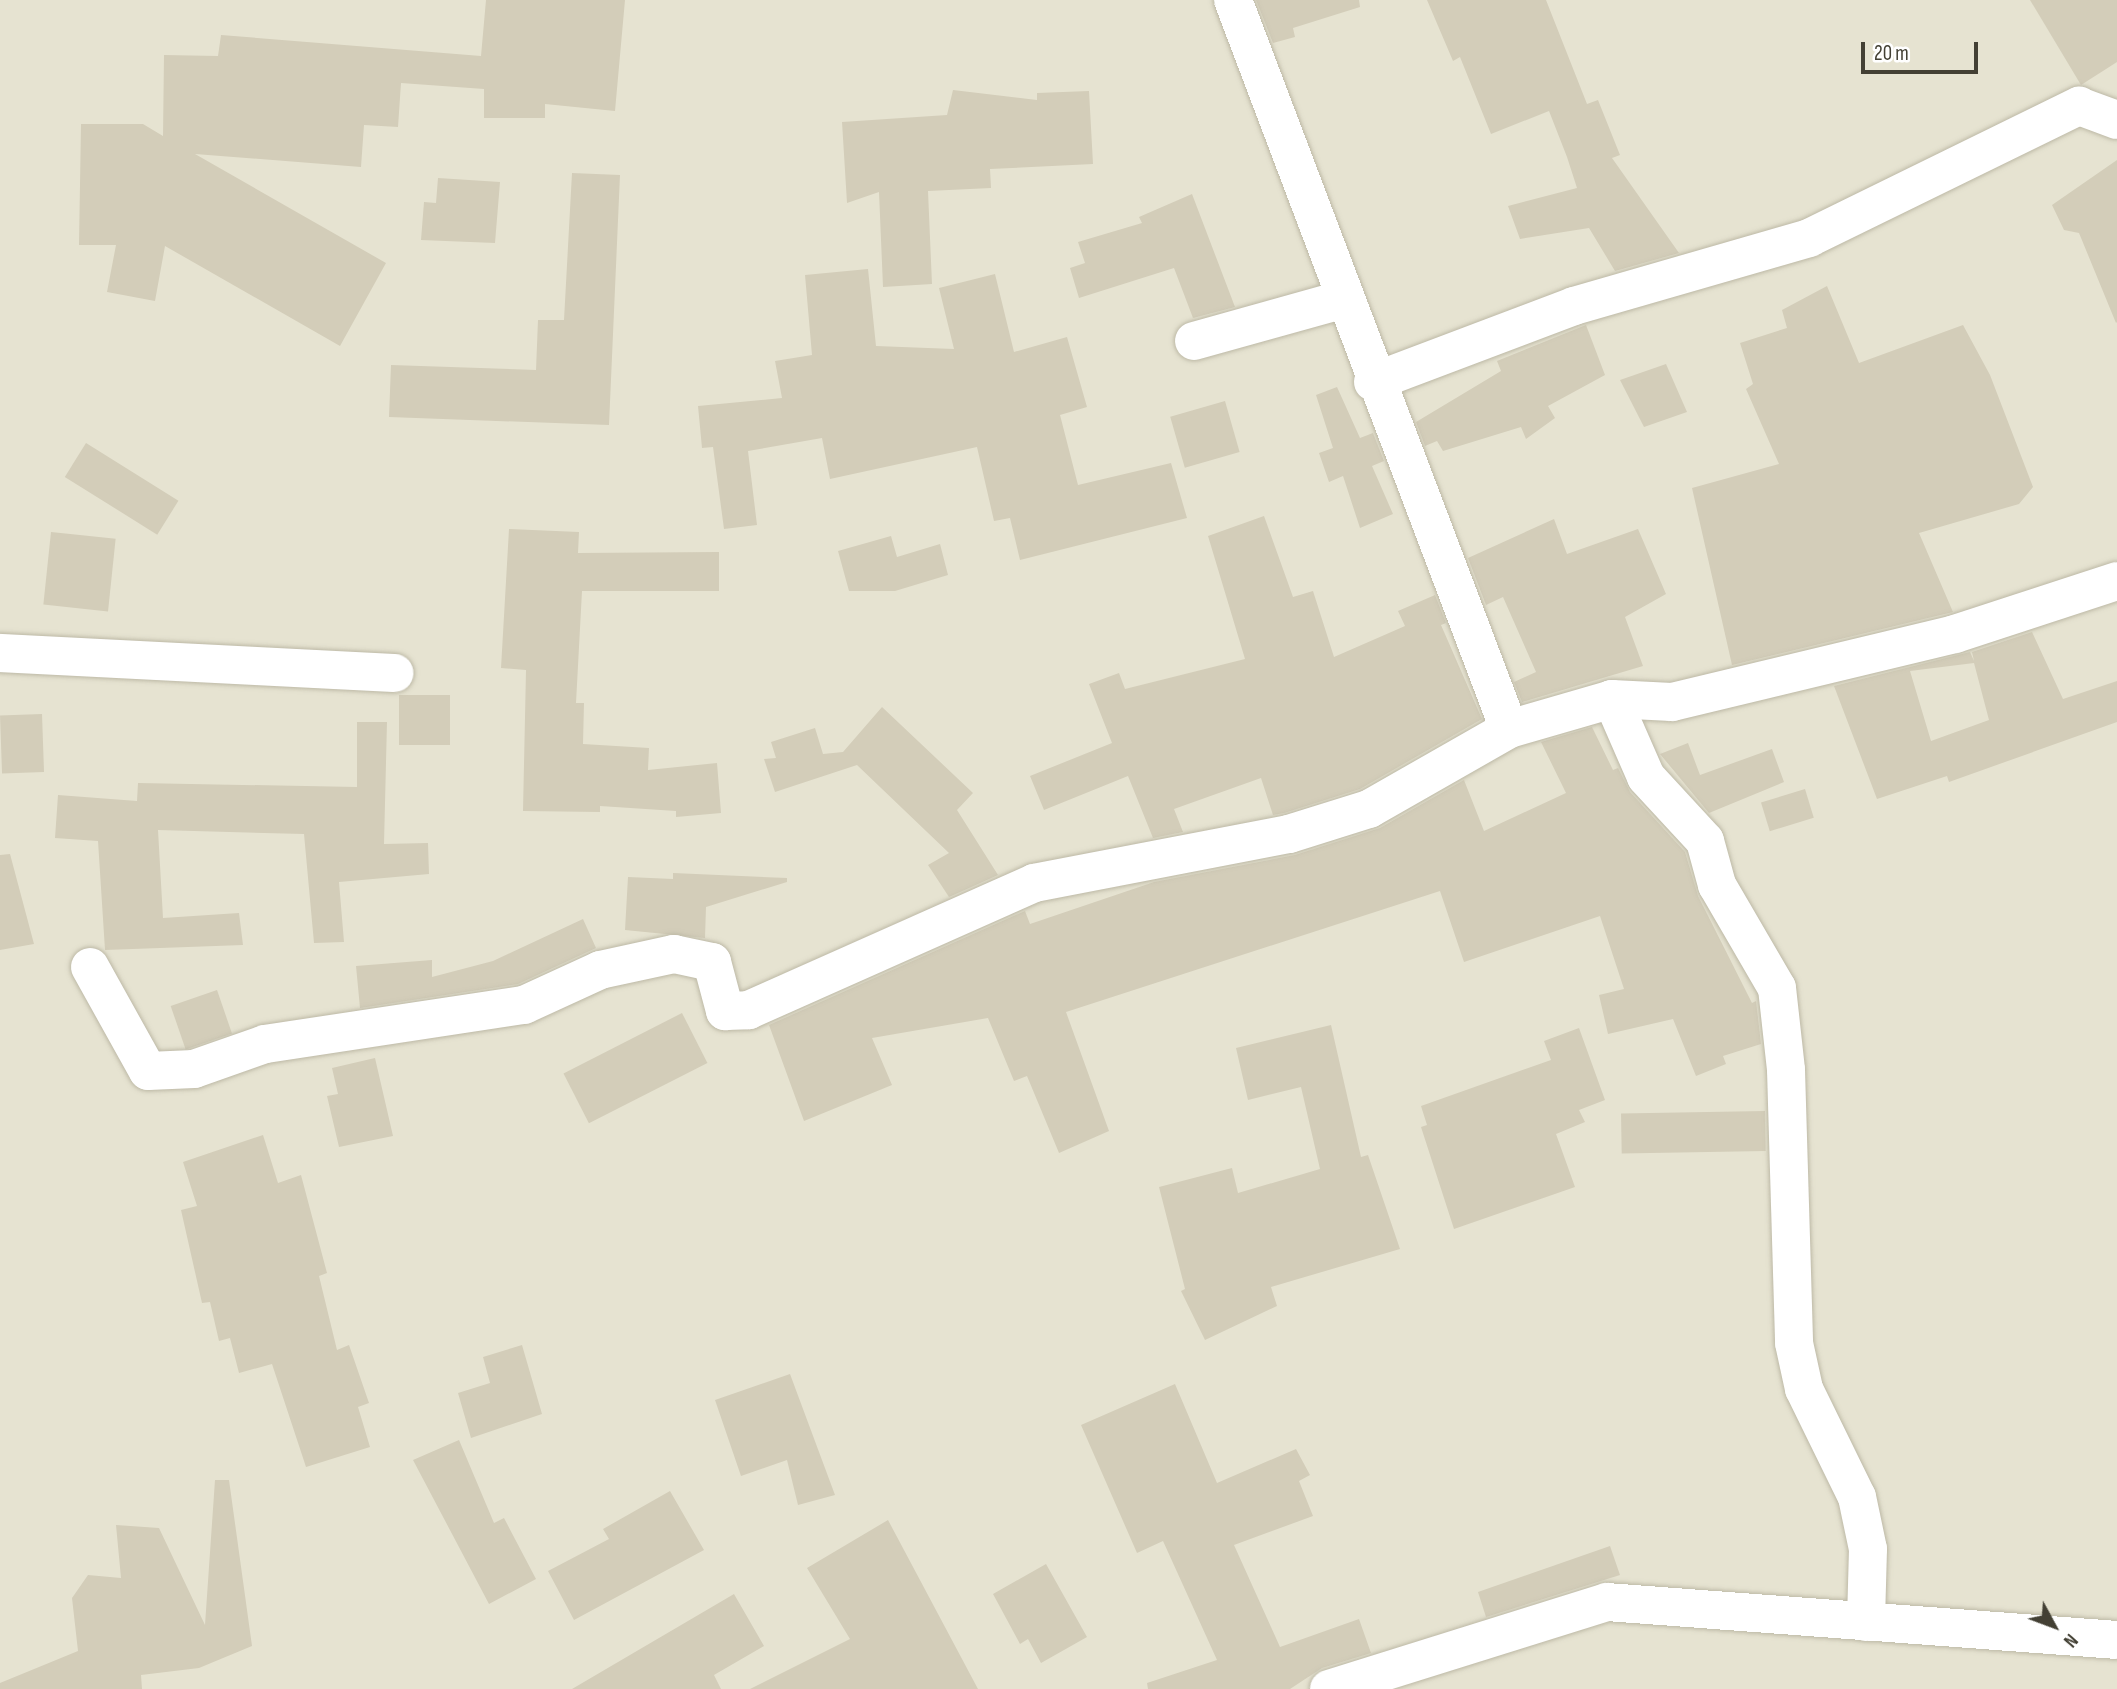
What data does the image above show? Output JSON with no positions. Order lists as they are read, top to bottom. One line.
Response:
{"scale_bar":"20 m","north":"bottom right"}
